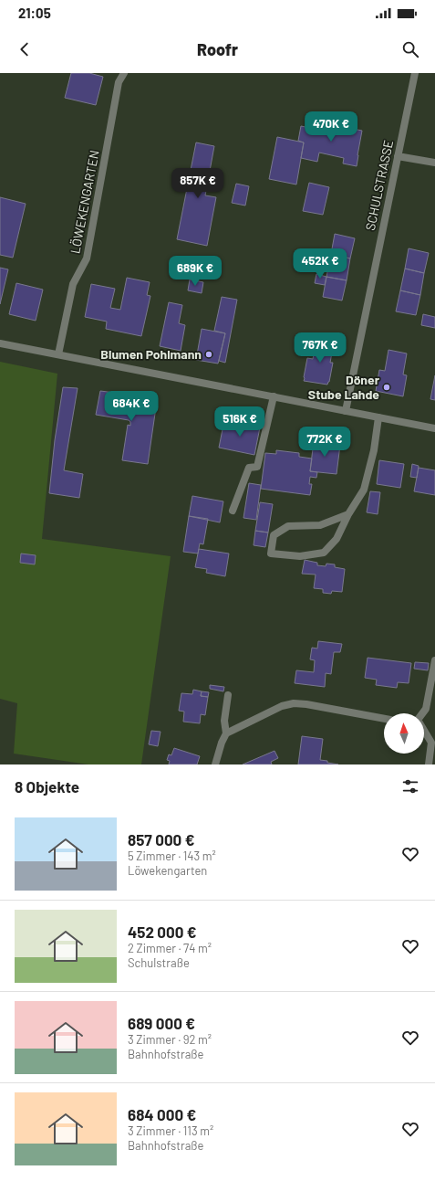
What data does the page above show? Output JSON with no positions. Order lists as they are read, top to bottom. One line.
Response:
{"streets":{"street":["SCHULSTRASSE","LÖWEKENGARTEN"]},"places":["Blumen Pohlmann","Döner Stube Lahde"],"north":"top","page":{"status":"21:05","header":"Roofr","price":["470K €","857K €","452K €","689K €","767K €","684K €","516K €","772K €"],"heading":"8 Objekte","list":[{"name":"857 000 €","note":"5 Zimmer · 143 m² · Löwekengarten"},{"name":"452 000 €","note":"2 Zimmer · 74 m² · Schulstraße"},{"name":"689 000 €","note":"3 Zimmer · 92 m² · Bahnhofstraße"},{"name":"684 000 €","note":"3 Zimmer · 113 m² · Bahnhofstraße"}]}}
